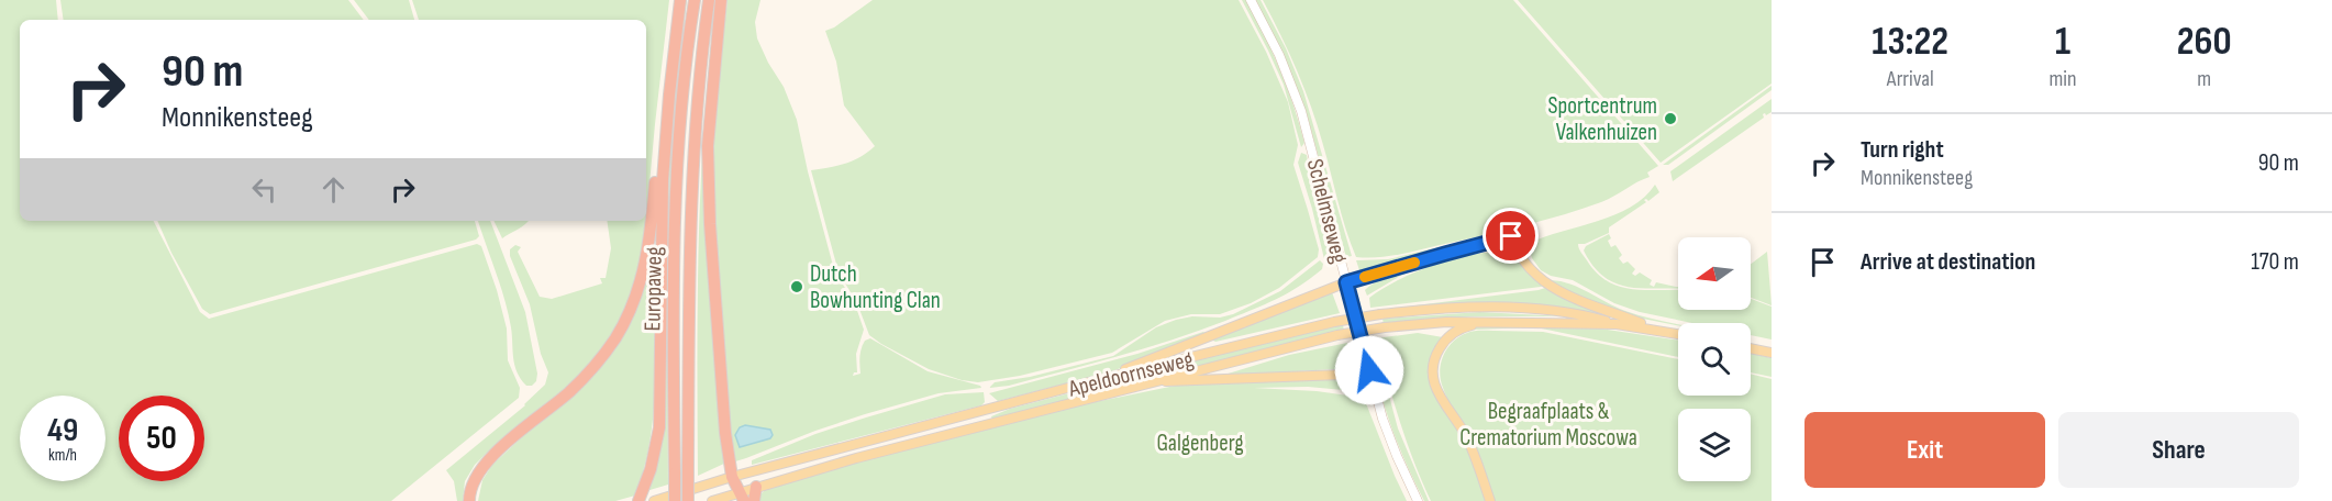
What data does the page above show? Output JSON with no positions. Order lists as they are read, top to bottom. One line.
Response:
{"streets":{"highway":["Europaweg"],"main road":["Schelmseweg","Apeldoornseweg"]},"parks":["Begraafplaats & Crematorium Moscowa","Galgenberg"],"places":["Sportcentrum Valkenhuizen","Dutch Bowhunting Clan"],"north":"left","page":{"eta":["13:22","Arrival","1","min","260","m"],"turn":["90 m","Monnikensteeg"],"list":[{"name":"Turn right","note":"Monnikensteeg","value":"90 m"},{"name":"Arrive at destination","value":"170 m"}],"speed":"49 km/h","limit":"50","buttons":["Exit","Share"]}}
